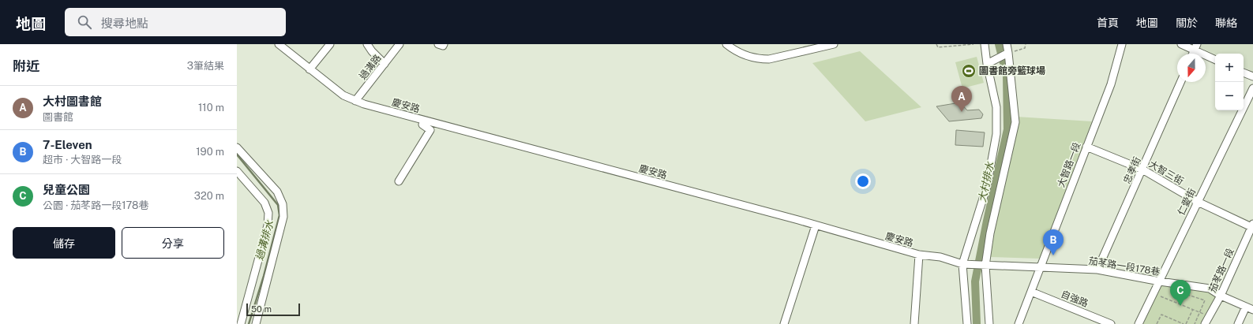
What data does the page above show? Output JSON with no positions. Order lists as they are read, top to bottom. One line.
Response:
{"streets":{"street":["過溝路","慶安路","大智路一段","忠孝街","大智三街","仁愛街","茄苳路一段178巷","茄苳路一段","自強路"]},"crossings":[["過溝路","慶安路"],["慶安路","大智路一段"],["慶安路","茄苳路一段178巷"],["大智路一段","大智三街"],["大智路一段","茄苳路一段178巷"],["大智路一段","自強路"],["忠孝街","大智三街"],["忠孝街","茄苳路一段178巷"],["大智三街","仁愛街"],["大智三街","茄苳路一段"],["仁愛街","茄苳路一段178巷"],["茄苳路一段178巷","茄苳路一段"]],"water":["大村排水","過溝排水"],"places":{"sports":["圖書館旁籃球場"]},"scale_bar":"50 m","north":"bottom","page":{"header":"地圖","search":"搜尋地點","nav":["首頁","地圖","關於","聯絡"],"heading":["附近","3筆結果"],"map_buttons":["+","−"],"list":[{"mark":"A","name":"大村圖書館","note":"圖書館","value":"110 m"},{"mark":"B","name":"7-Eleven","note":"超市 · 大智路一段","value":"190 m"},{"mark":"C","name":"兒童公園","note":"公園 · 茄苳路一段178巷","value":"320 m"}],"pins":["A","B","C"],"buttons":["儲存","分享"],"scale":"50 m"}}
